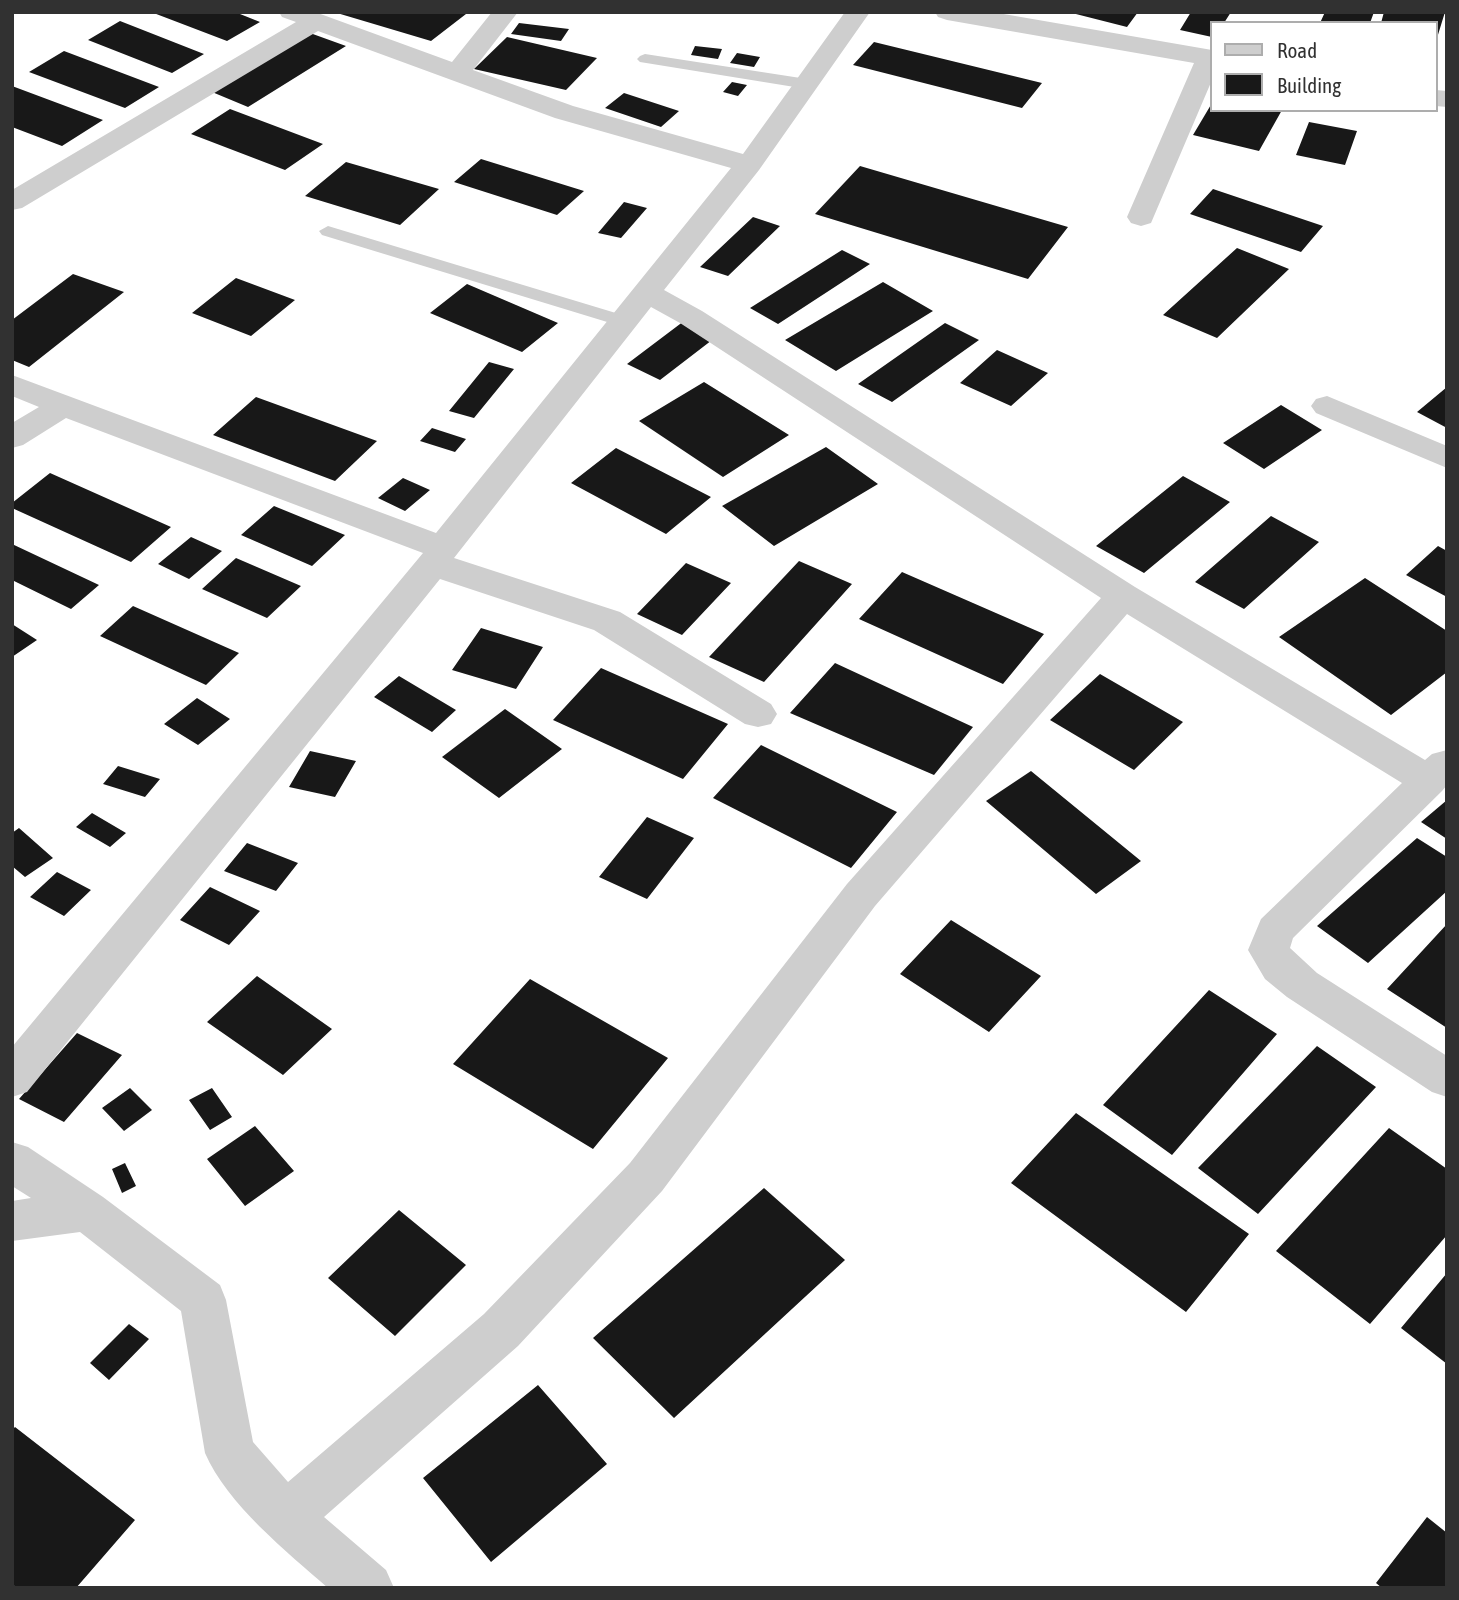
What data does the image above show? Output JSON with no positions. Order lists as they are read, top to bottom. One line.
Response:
{"legend":["Road","Building"]}
